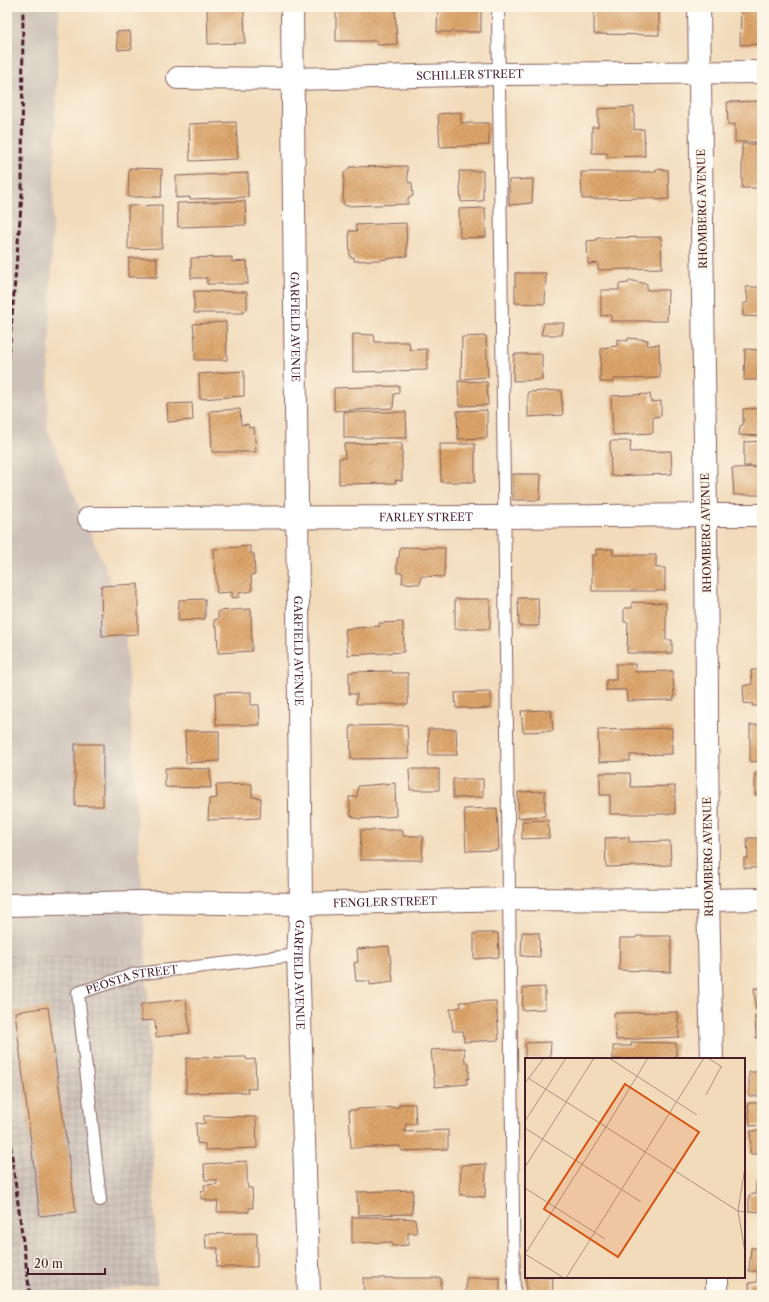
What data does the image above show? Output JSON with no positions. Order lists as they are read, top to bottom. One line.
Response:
{"streets":{"street":["SCHILLER STREET","RHOMBERG AVENUE","GARFIELD AVENUE","FARLEY STREET","FENGLER STREET"],"lane":["PEOSTA STREET"]},"crossings":[["SCHILLER STREET","RHOMBERG AVENUE"],["SCHILLER STREET","GARFIELD AVENUE"],["RHOMBERG AVENUE","FARLEY STREET"],["RHOMBERG AVENUE","FENGLER STREET"],["GARFIELD AVENUE","FARLEY STREET"],["GARFIELD AVENUE","FENGLER STREET"],["GARFIELD AVENUE","PEOSTA STREET"]],"scale_bar":"20 m"}
